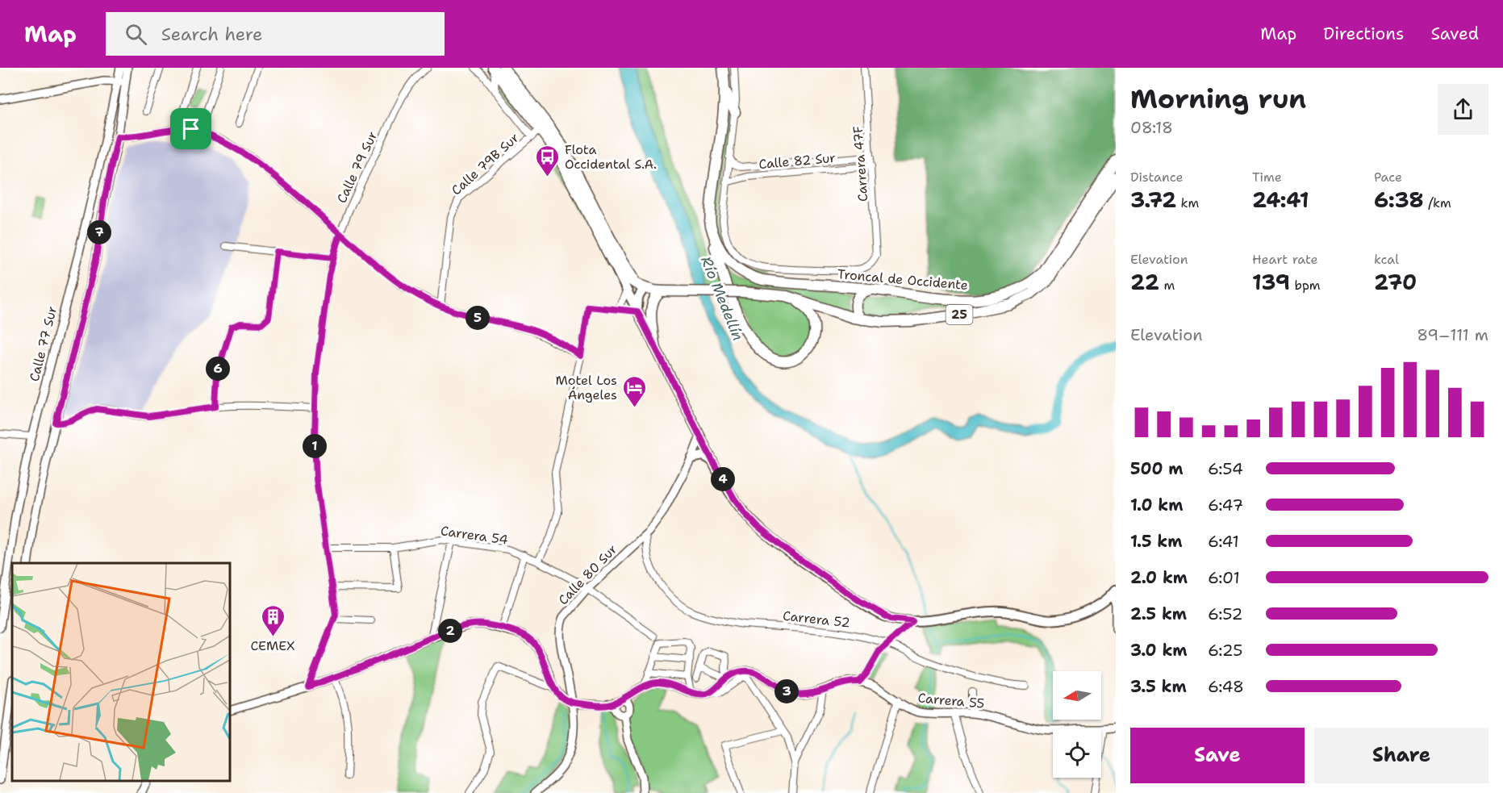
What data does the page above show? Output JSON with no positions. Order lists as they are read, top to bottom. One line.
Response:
{"streets":{"highway":["Troncal de Occidente","25"],"street":["Calle 82 Sur","Calle 79B Sur","Carrera 47F","Calle 79 Sur","Calle 77 Sur","Carrera 54","Calle 80 Sur","Carrera 52","Carrera 55"]},"crossings":[["Calle 82 Sur","Carrera 47F"],["Calle 79B Sur","25"],["Calle 79 Sur","Carrera 54"],["Troncal de Occidente","25"],["Carrera 54","Calle 80 Sur"],["Calle 80 Sur","Carrera 52"]],"water":["Río Medellín"],"places":{"bus stop":["Flota Occidental S.A."],"hotel":["Motel Los Ángeles"],"building":["CEMEX"]},"north":"left","page":{"header":"Map","search":"Search here","nav":["Map","Directions","Saved"],"heading":["Morning run","08:18"],"stats":[["Distance","3.72 km"],["Time","24:41"],["Pace","6:38 /km"],["Elevation","22 m"],["Heart rate","139 bpm"],["kcal","270"]],"pins":["7","5","6","1","4","2","3"],"chart":["Elevation","89–111 m"],"list":[{"name":"500 m","note":"6:54"},{"name":"1.0 km","note":"6:47"},{"name":"1.5 km","note":"6:41"},{"name":"2.0 km","note":"6:01"},{"name":"2.5 km","note":"6:52"},{"name":"3.0 km","note":"6:25"},{"name":"3.5 km","note":"6:48"}],"buttons":["Save","Share"]}}
